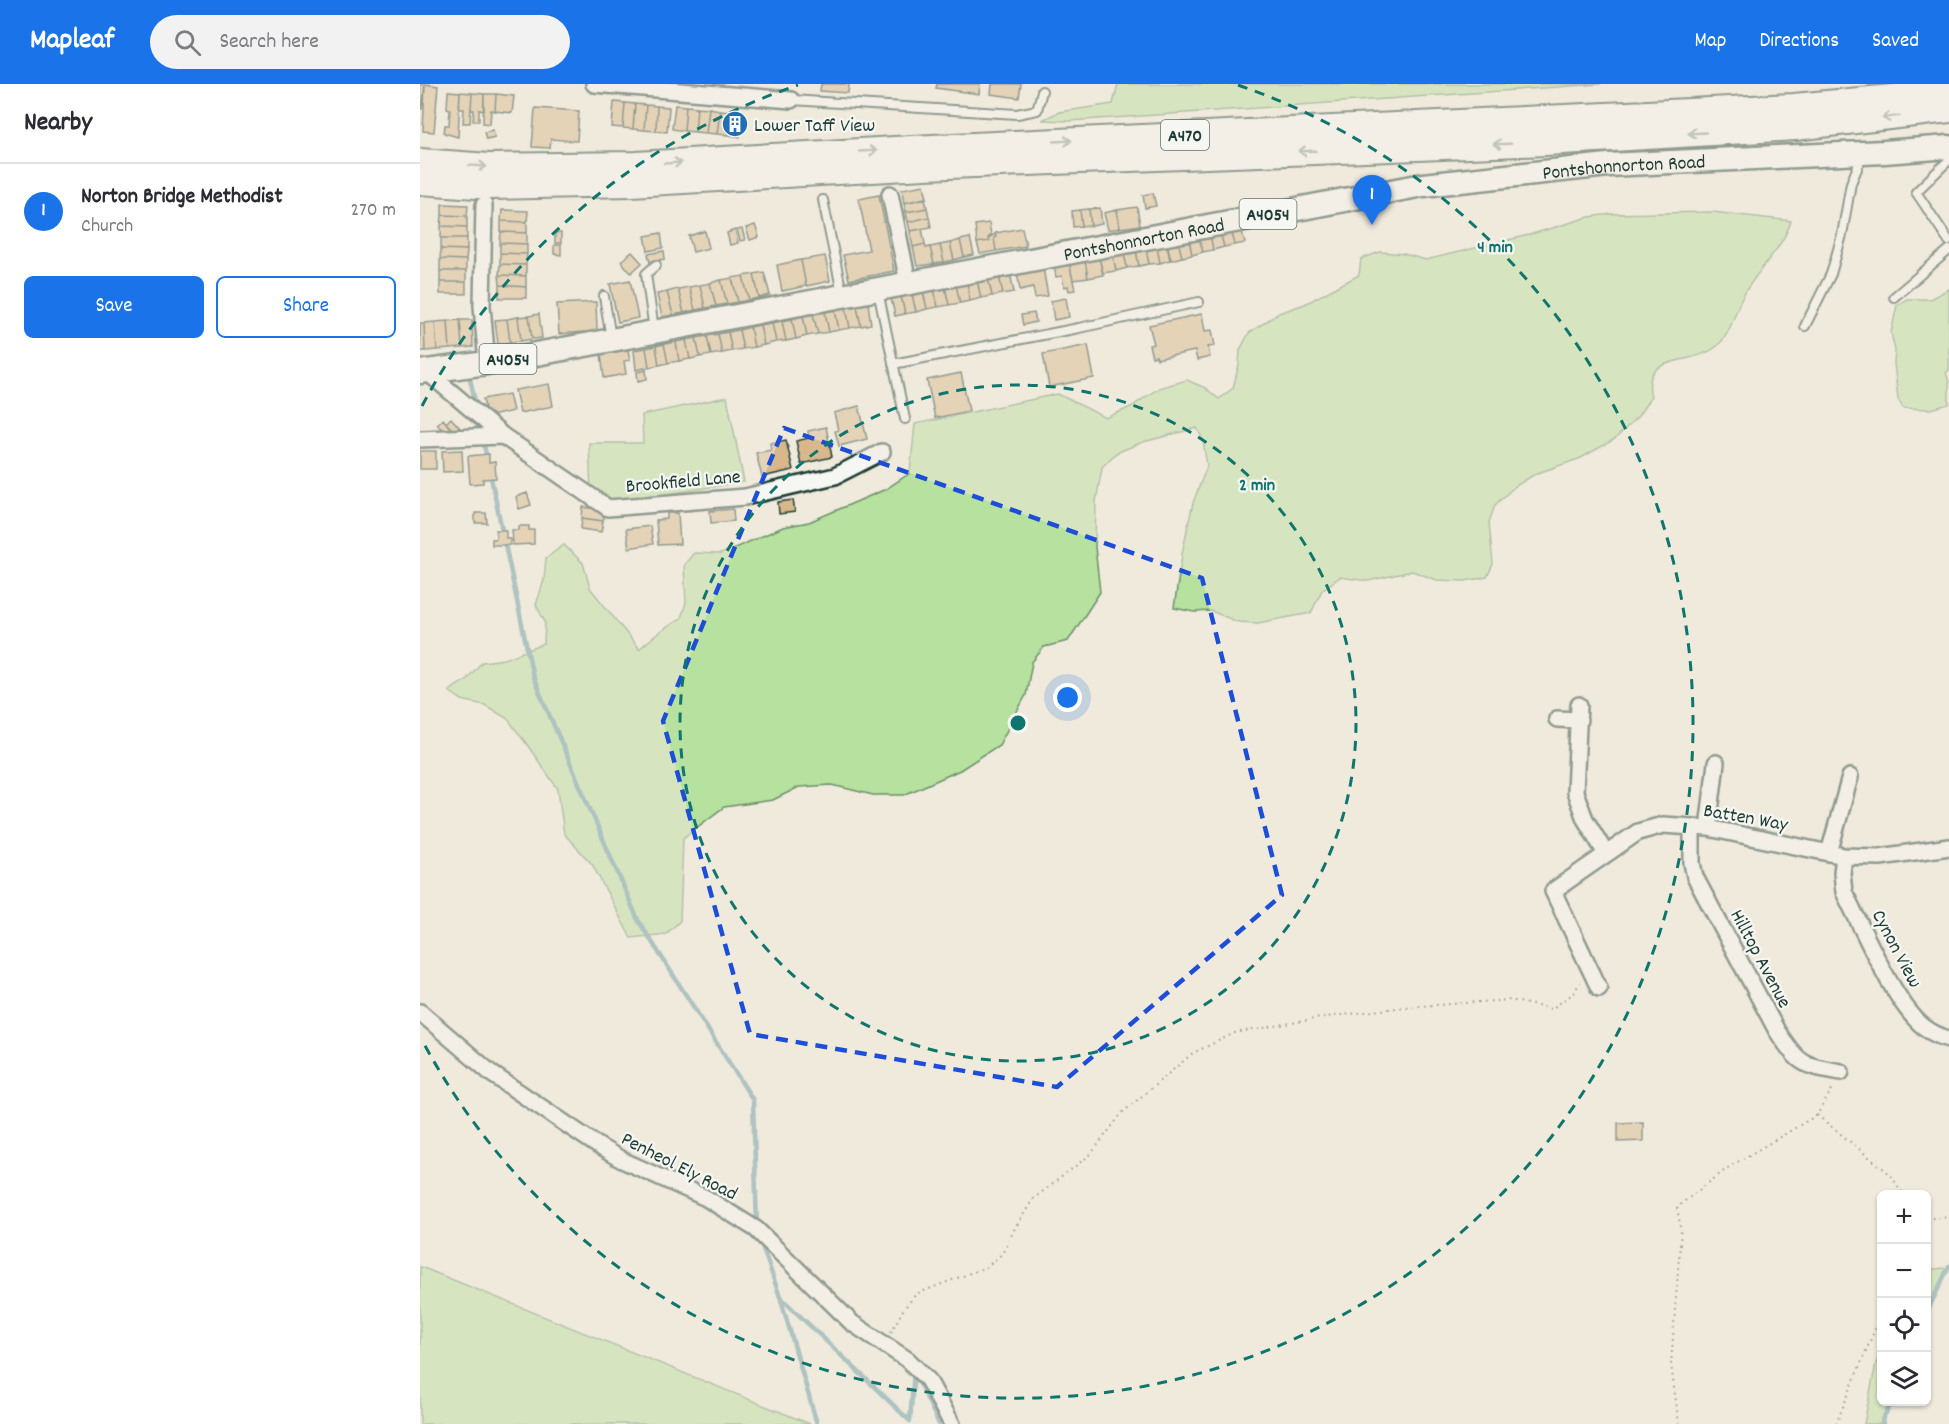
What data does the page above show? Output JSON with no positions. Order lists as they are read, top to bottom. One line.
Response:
{"streets":{"highway":["A470"],"main road":["Pontshonnorton Road","A4054"],"street":["Brookfield Lane","Batten Way","Cynon View","Hilltop Avenue","Penheol Ely Road"]},"crossings":[["Pontshonnorton Road","A4054"],["A4054","Brookfield Lane"],["Batten Way","Cynon View"],["Batten Way","Hilltop Avenue"]],"places":{"building":["Lower Taff View"]},"page":{"header":"Mapleaf","search":"Search here","nav":["Map","Directions","Saved"],"heading":"Nearby","list":[{"mark":"1","name":"Norton Bridge Methodist","note":"Church","value":"270 m"}],"pins":"1","buttons":["Save","Share"],"map_buttons":["+","−"]},"rings":["4 min","2 min"]}
